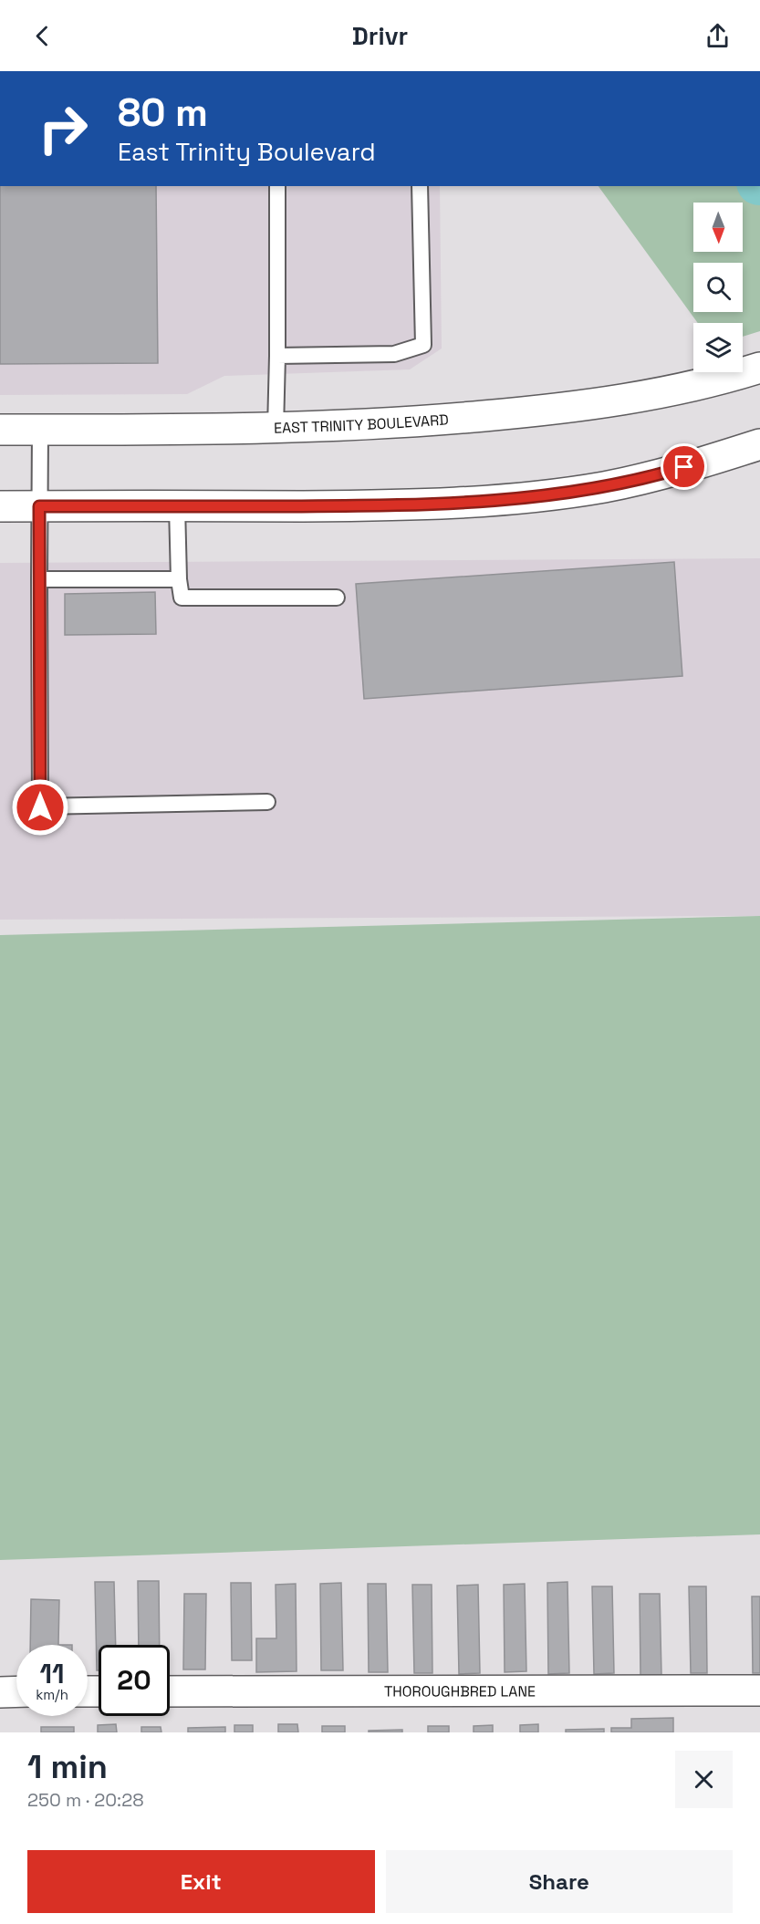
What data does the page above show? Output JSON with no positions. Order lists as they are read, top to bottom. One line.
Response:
{"streets":{"main road":["EAST TRINITY BOULEVARD","THOROUGHBRED LANE"]},"north":"bottom","page":{"header":"Drivr","turn":["80 m","East Trinity Boulevard"],"speed":"11 km/h","limit":"20","heading":["1 min","250 m · 20:28"],"buttons":["Exit","Share"]}}
